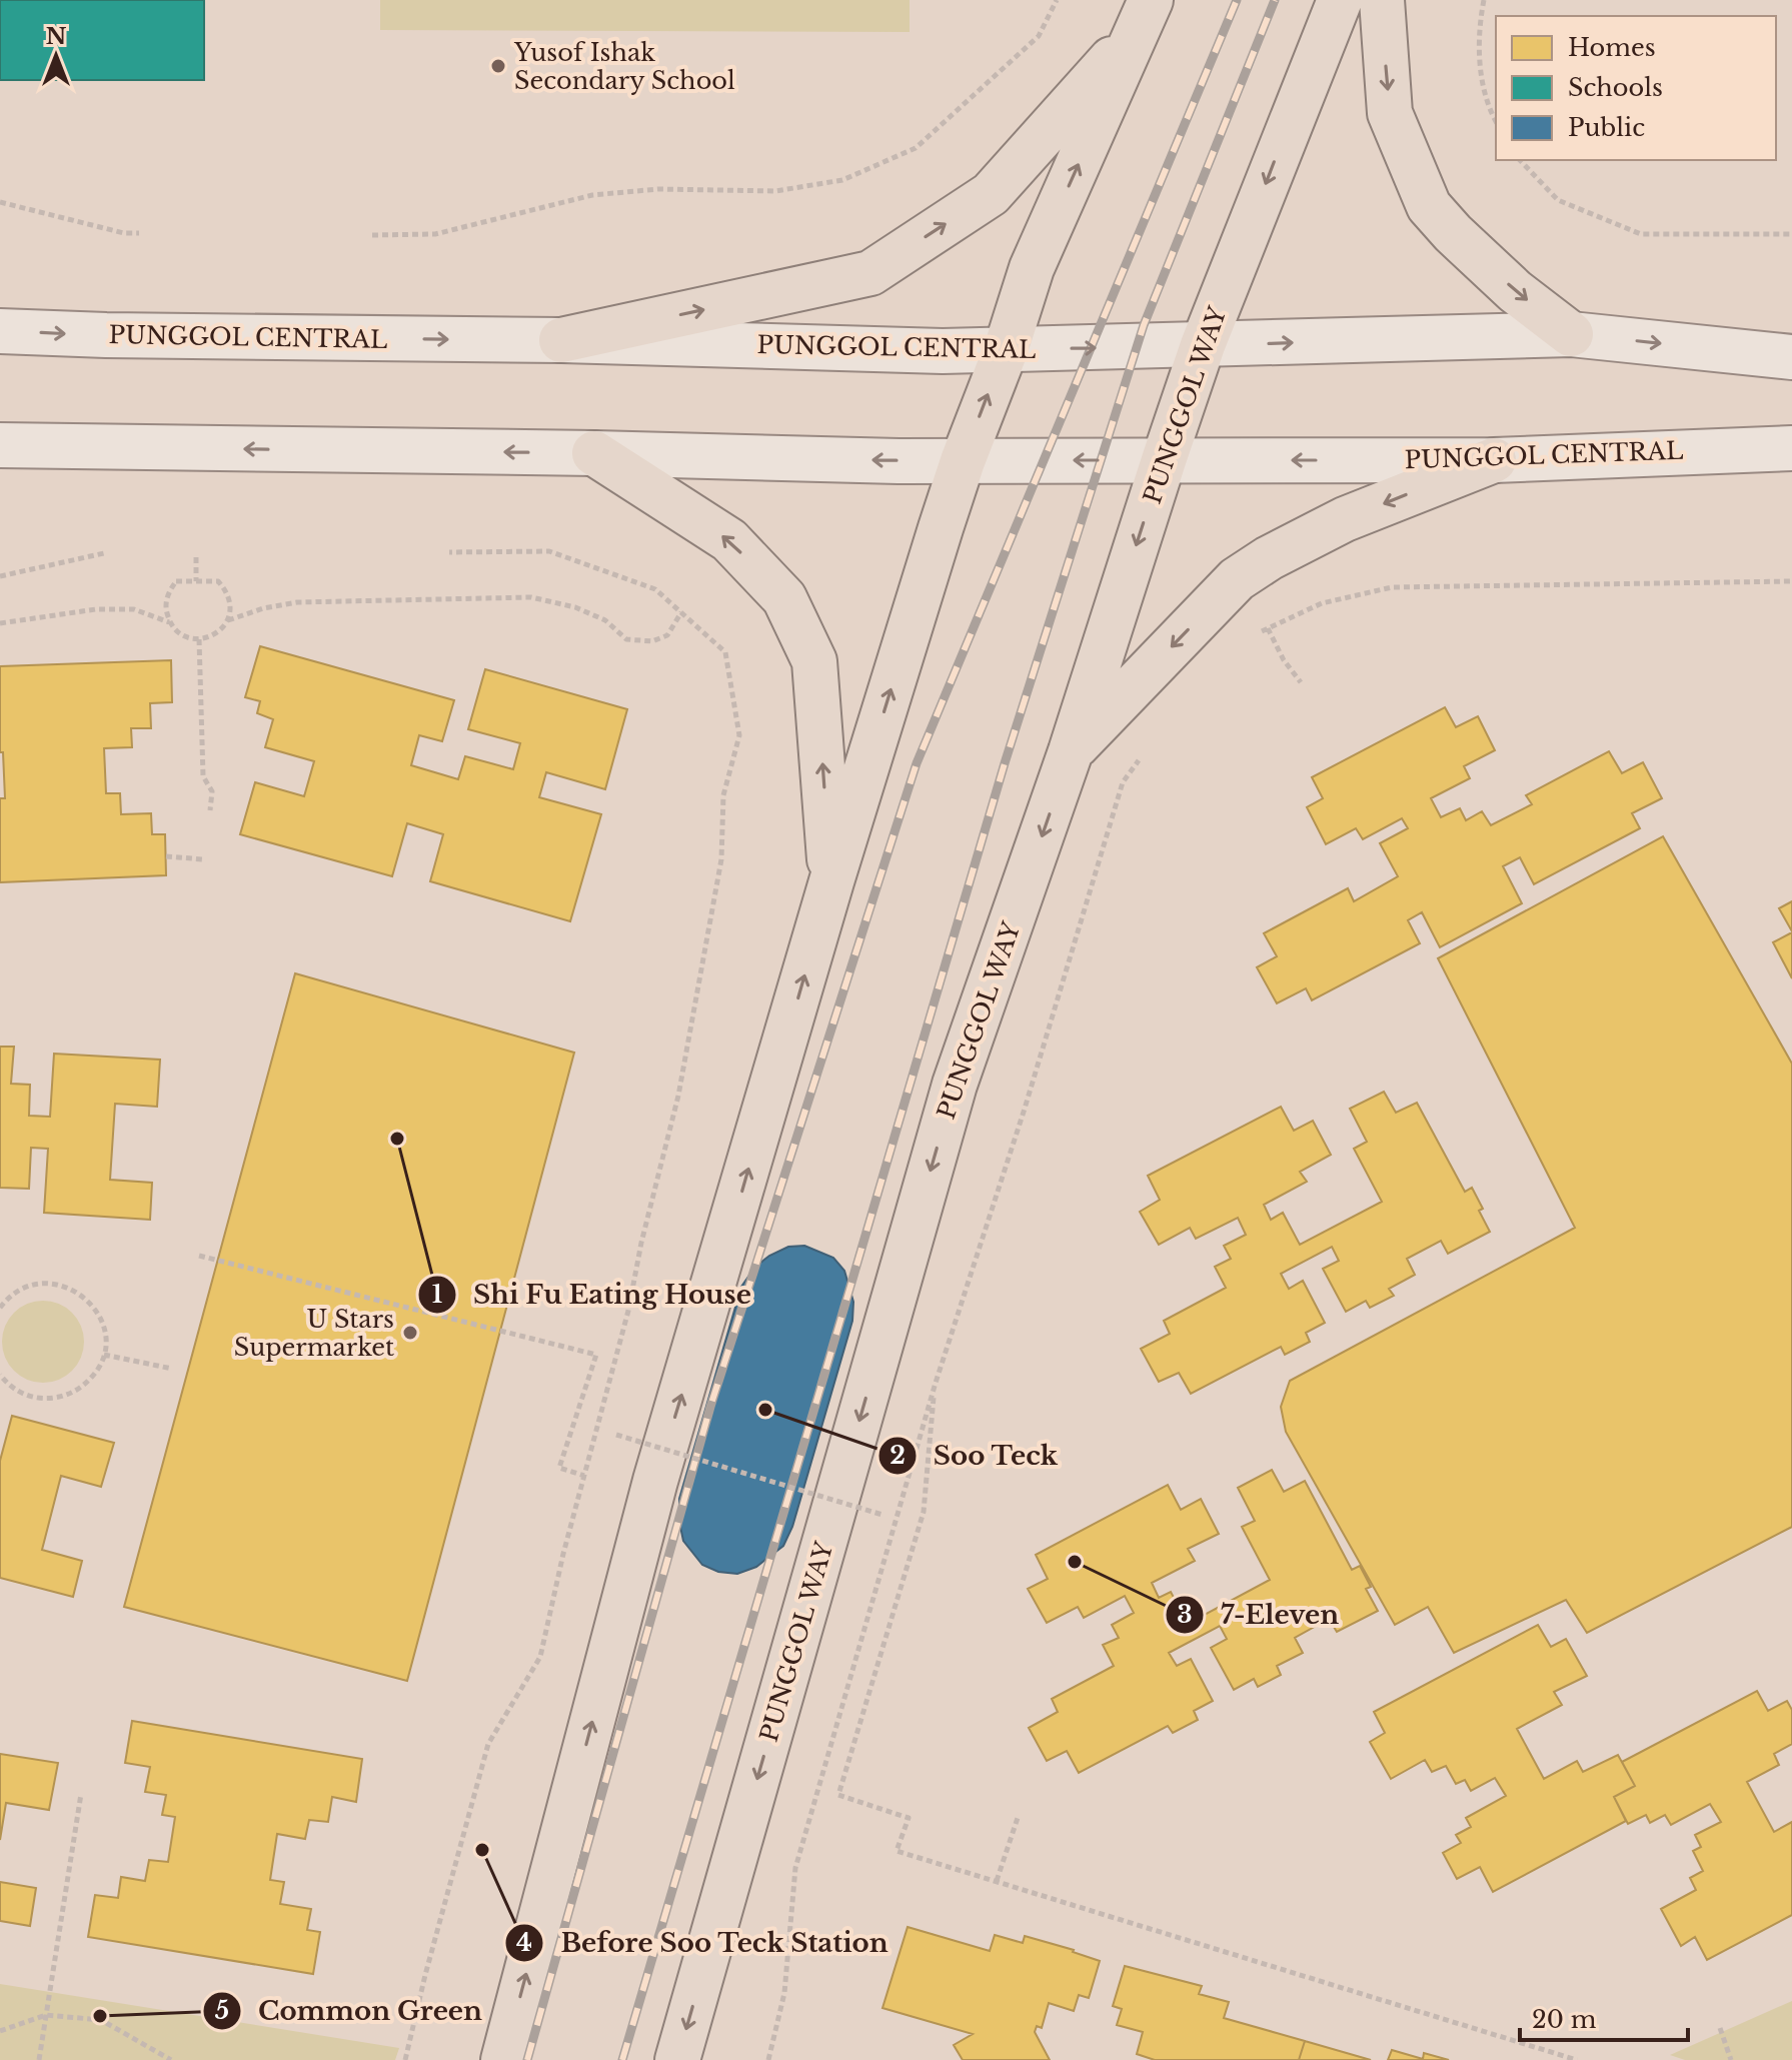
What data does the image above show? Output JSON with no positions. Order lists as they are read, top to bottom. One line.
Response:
{"streets":{"main road":["PUNGGOL CENTRAL","PUNGGOL WAY"]},"crossings":[["PUNGGOL CENTRAL","PUNGGOL WAY"]],"places":["Yusof Ishak Secondary School","Shi Fu Eating House","U Stars Supermarket","Soo Teck","7-Eleven","Before Soo Teck Station","Common Green"],"legend":["Homes","Schools","Public"],"scale_bar":"20 m","north":"top"}
